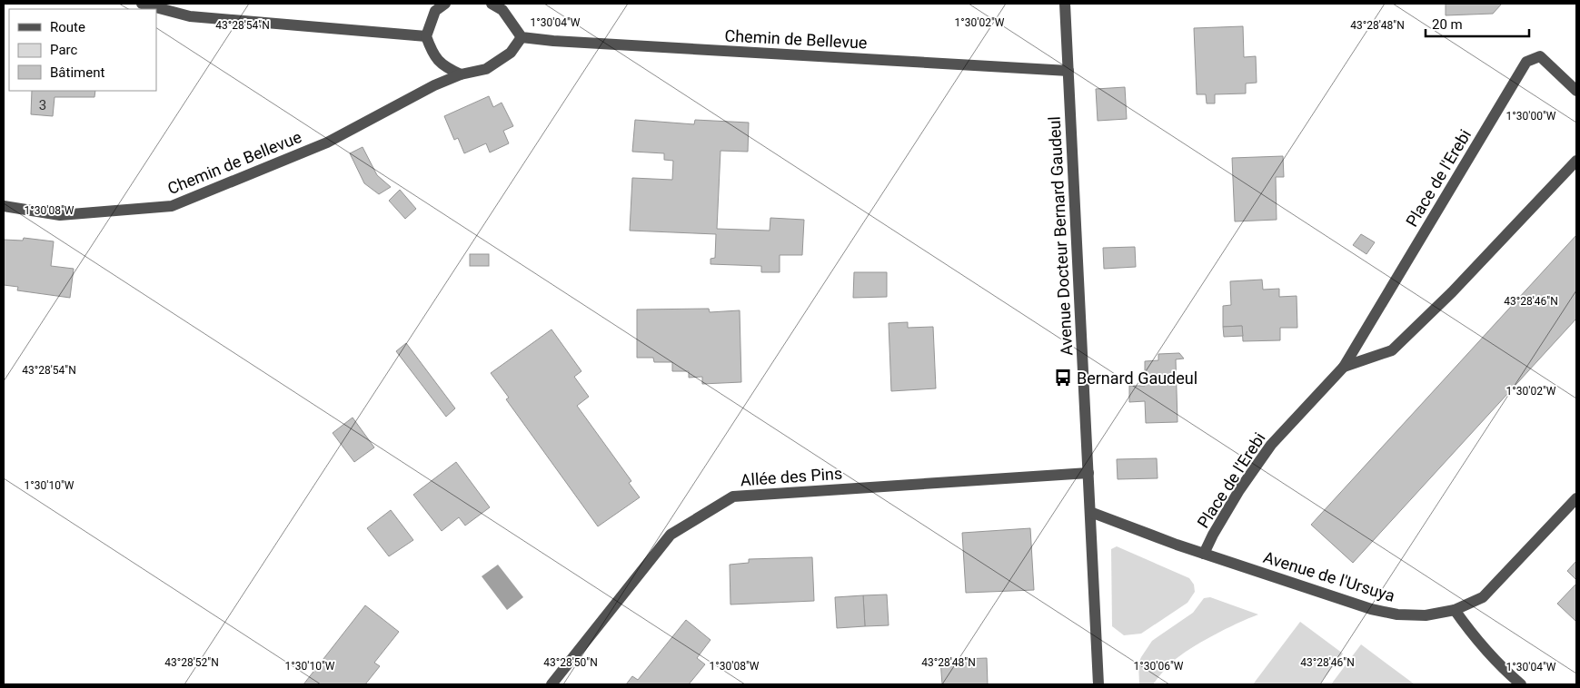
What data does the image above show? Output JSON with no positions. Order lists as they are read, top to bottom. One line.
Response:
{"streets":{"street":["Chemin de Bellevue","Place de l'Erebi","Avenue Docteur Bernard Gaudeul","Allée des Pins","Avenue de l'Ursuya"]},"crossings":[["Chemin de Bellevue","Avenue Docteur Bernard Gaudeul"],["Place de l'Erebi","Avenue de l'Ursuya"],["Avenue Docteur Bernard Gaudeul","Allée des Pins"],["Avenue Docteur Bernard Gaudeul","Avenue de l'Ursuya"]],"places":{"bus stop":["Bernard Gaudeul"]},"house_numbers":["3"],"legend":["Route","Parc","Bâtiment"],"scale_bar":"20 m","coordinates":["1°30'04\"W","1°30'02\"W","43°28'54\"N","43°28'48\"N","1°30'00\"W","1°30'08\"W","43°28'46\"N","1°30'10\"W","43°28'52\"N","43°28'50\"N","1°30'06\"W"]}
